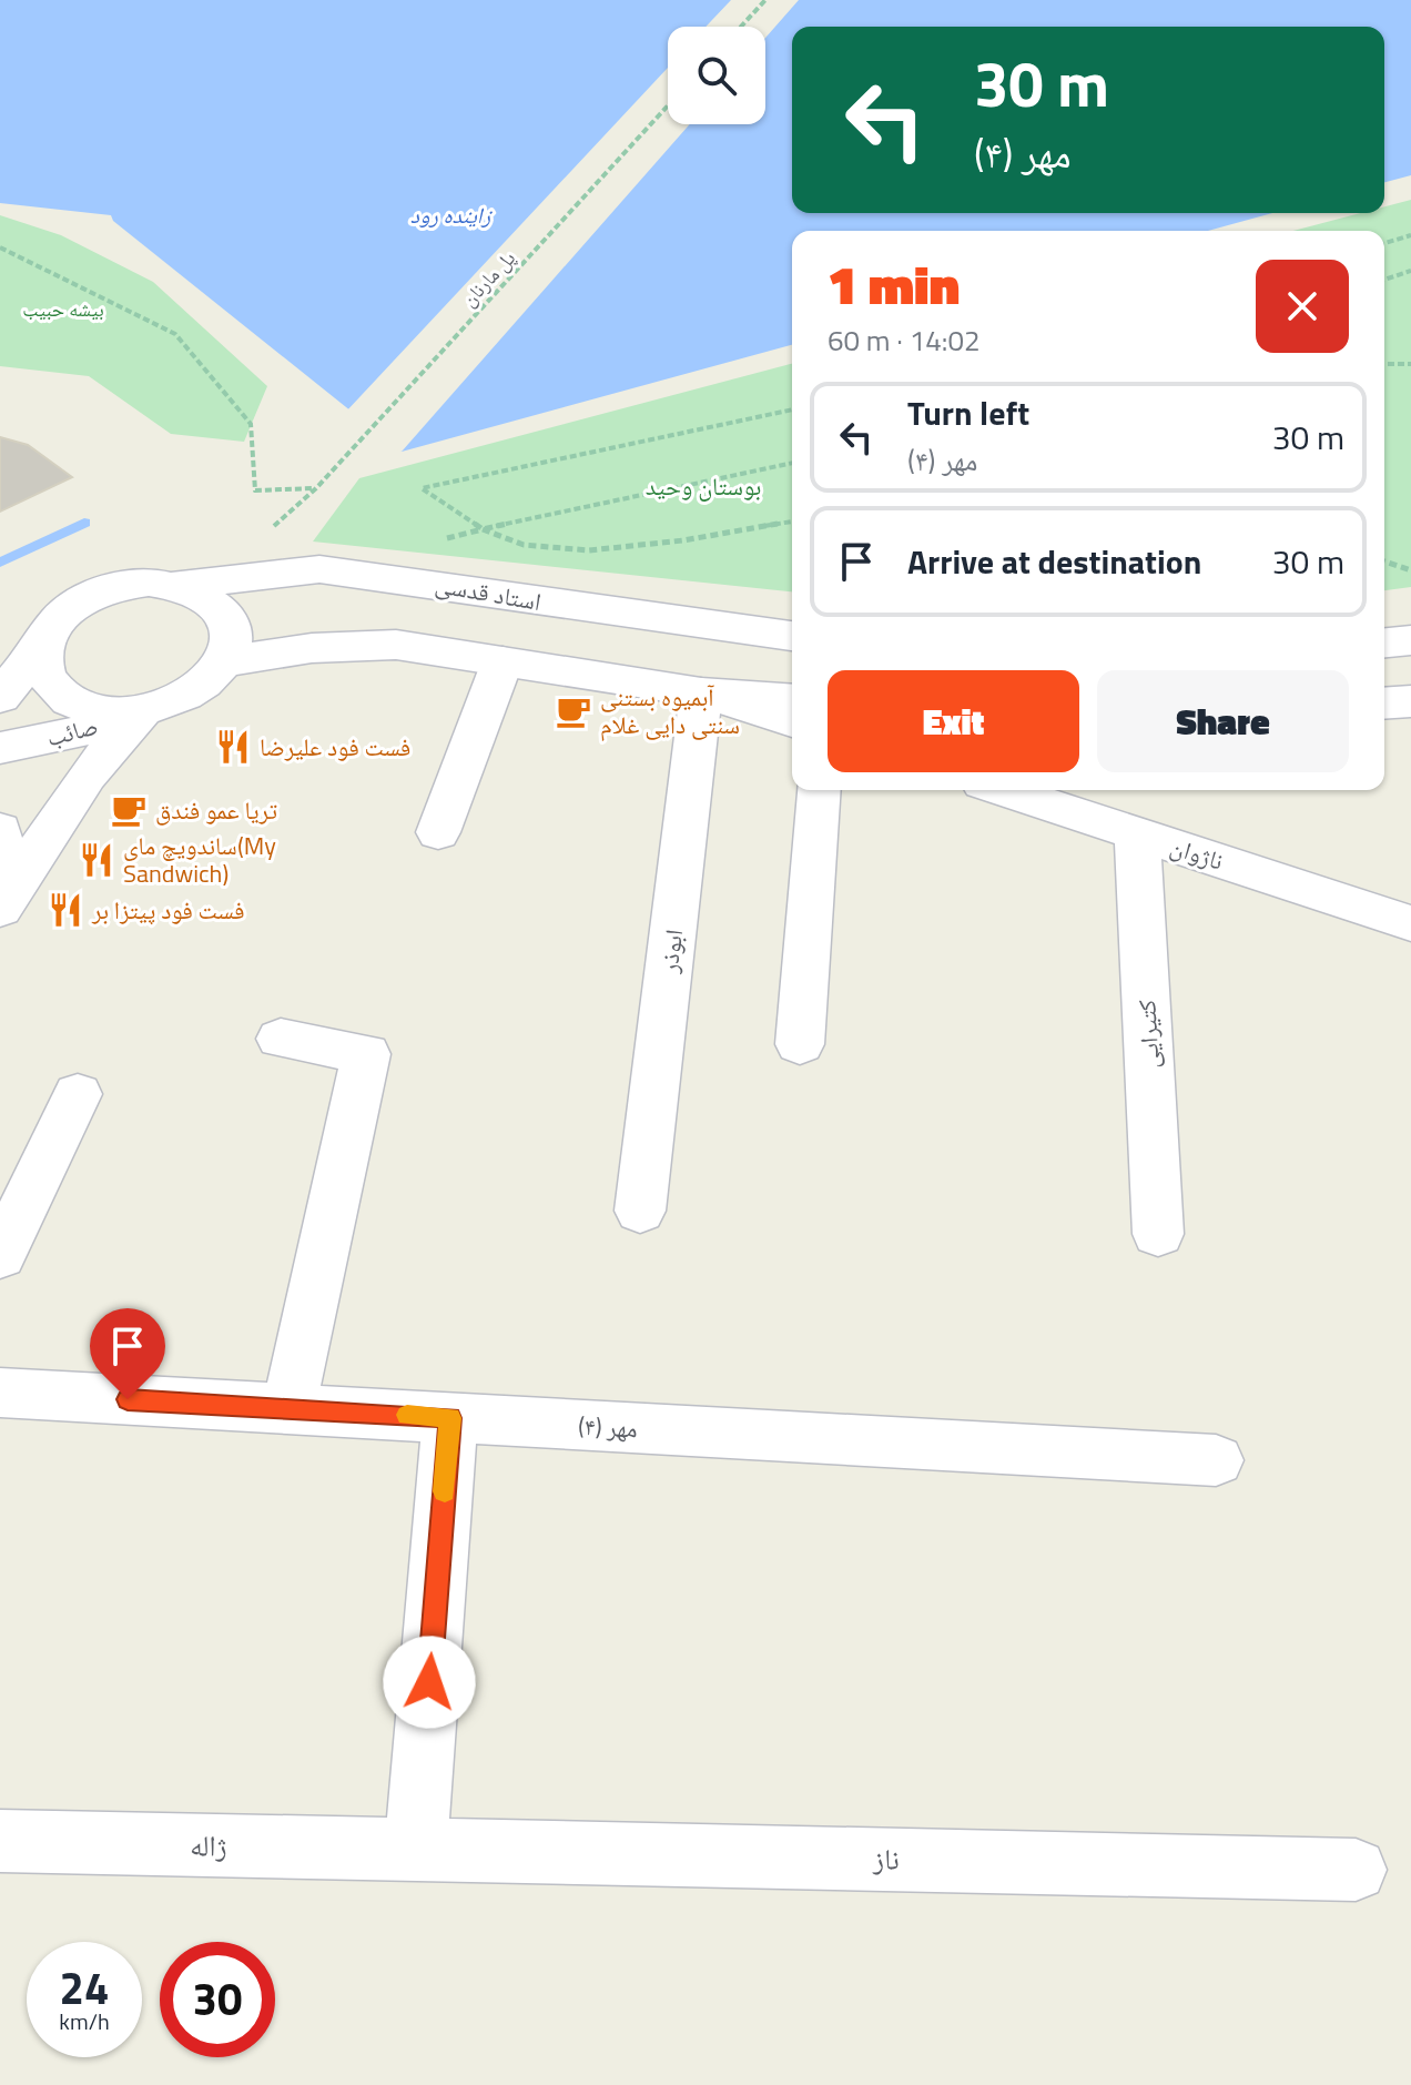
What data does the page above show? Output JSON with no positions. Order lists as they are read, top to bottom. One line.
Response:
{"streets":{"street":["استاد قدسی","صائب","ناژوان","ابوذر","کتیرایی","مهر (۴)","ژاله","ناز"],"path":["پل مارنان"]},"crossings":[["استاد قدسی","صائب"],["ناژوان","کتیرایی"],["ژاله","ناز"]],"water":["زاینده رود"],"parks":["بیشه حبیب","بوستان وحید"],"places":{"cafe":["آبمیوه بستنی سنتی دایی غلام","تریا عمو فندق"],"restaurant":["فست فود علیرضا","ساندویچ مای(My Sandwich)","فست فود پیتزا بر"]},"page":{"turn":["30 m","مهر (۴)"],"heading":["1 min","60 m · 14:02"],"list":[{"name":"Turn left","note":"مهر (۴)","value":"30 m"},{"name":"Arrive at destination","value":"30 m"}],"buttons":["Exit","Share"],"speed":"24 km/h","limit":"30"}}
